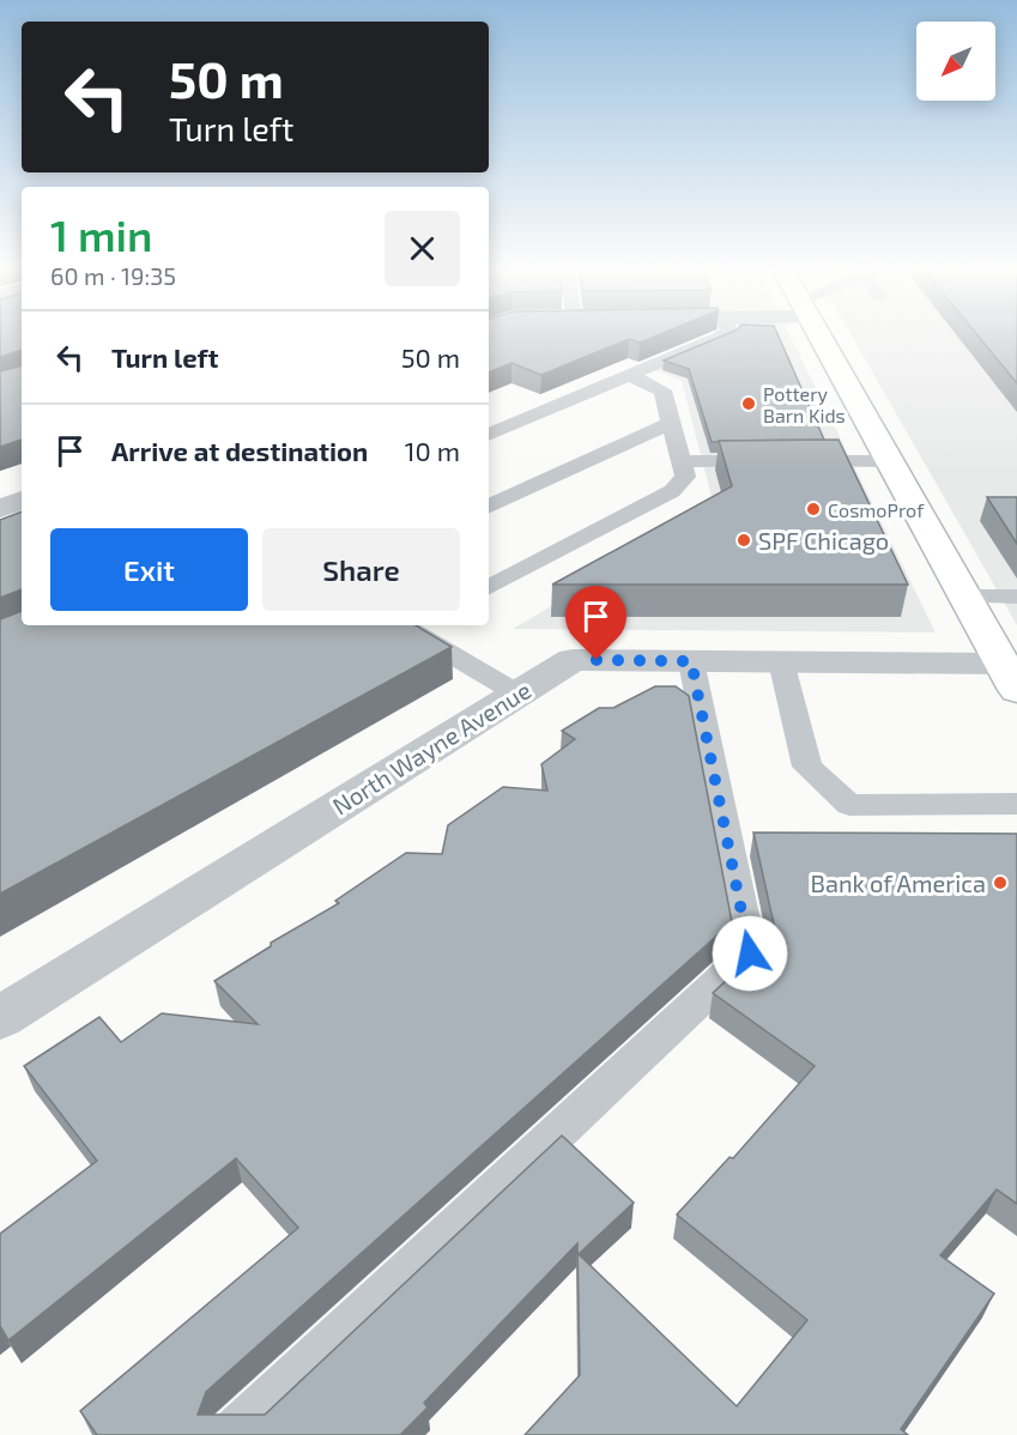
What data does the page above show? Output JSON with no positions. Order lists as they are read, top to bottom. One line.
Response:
{"streets":{"street":["North Wayne Avenue"]},"places":["Pottery Barn Kids","CosmoProf","SPF Chicago","Bank of America"],"north":"bottom left","page":{"turn":["50 m","Turn left"],"heading":["1 min","60 m · 19:35"],"list":[{"name":"Turn left","value":"50 m"},{"name":"Arrive at destination","value":"10 m"}],"buttons":["Exit","Share"]}}
